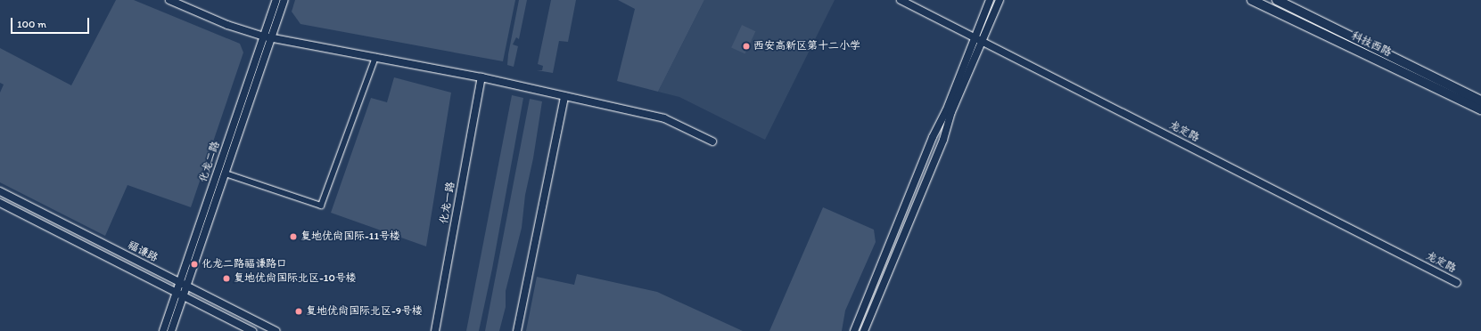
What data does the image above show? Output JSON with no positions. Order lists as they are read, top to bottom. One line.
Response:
{"streets":{"main road":["科技西路"],"street":["龙定路","化龙二路","化龙一路","福谦路"]},"crossings":[["化龙二路","福谦路"]],"places":["西安高新区第十二小学","复地优尚国际-11号楼","化龙二路福谦路口","复地优尚国际北区-10号楼","复地优尚国际北区-9号楼"],"scale_bar":"100 m"}
